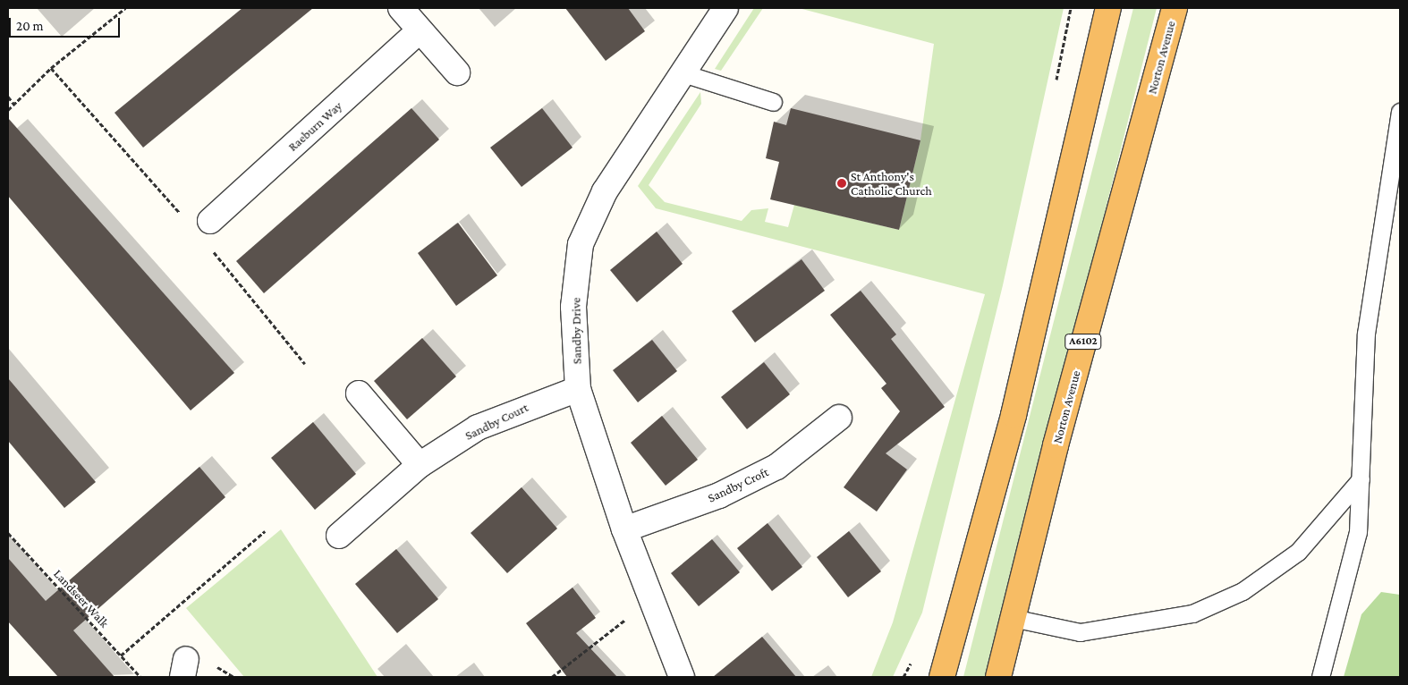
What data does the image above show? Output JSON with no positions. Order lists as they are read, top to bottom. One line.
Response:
{"streets":{"highway":["Norton Avenue","A6102"],"street":["Raeburn Way","Sandby Drive","Sandby Court","Sandby Croft"],"path":["Landseer Walk"]},"crossings":[["Sandby Drive","Sandby Court"],["Sandby Drive","Sandby Croft"]],"places":["St Anthony's Catholic Church"],"scale_bar":"20 m"}
